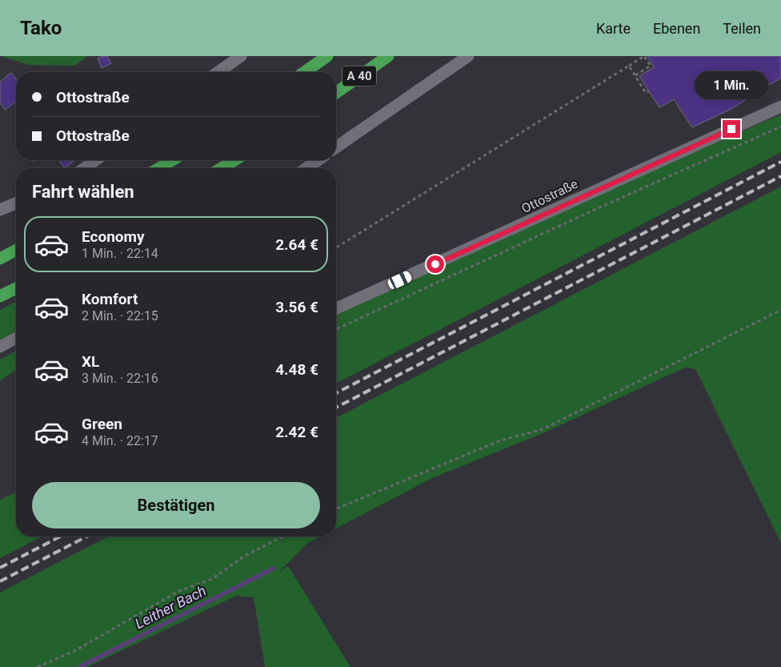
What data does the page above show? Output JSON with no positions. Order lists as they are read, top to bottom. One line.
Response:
{"streets":{"highway":["A 40"],"street":["Ottostraße"]},"water":["Leither Bach"],"page":{"header":"Tako","nav":["Karte","Ebenen","Teilen"],"bubble":"1 Min.","banner":["Ottostraße","Ottostraße"],"heading":"Fahrt wählen","list":[{"name":"Economy","note":"1 Min. · 22:14","value":"2.64 €"},{"name":"Komfort","note":"2 Min. · 22:15","value":"3.56 €"},{"name":"XL","note":"3 Min. · 22:16","value":"4.48 €"},{"name":"Green","note":"4 Min. · 22:17","value":"2.42 €"}],"buttons":"Bestätigen"}}
